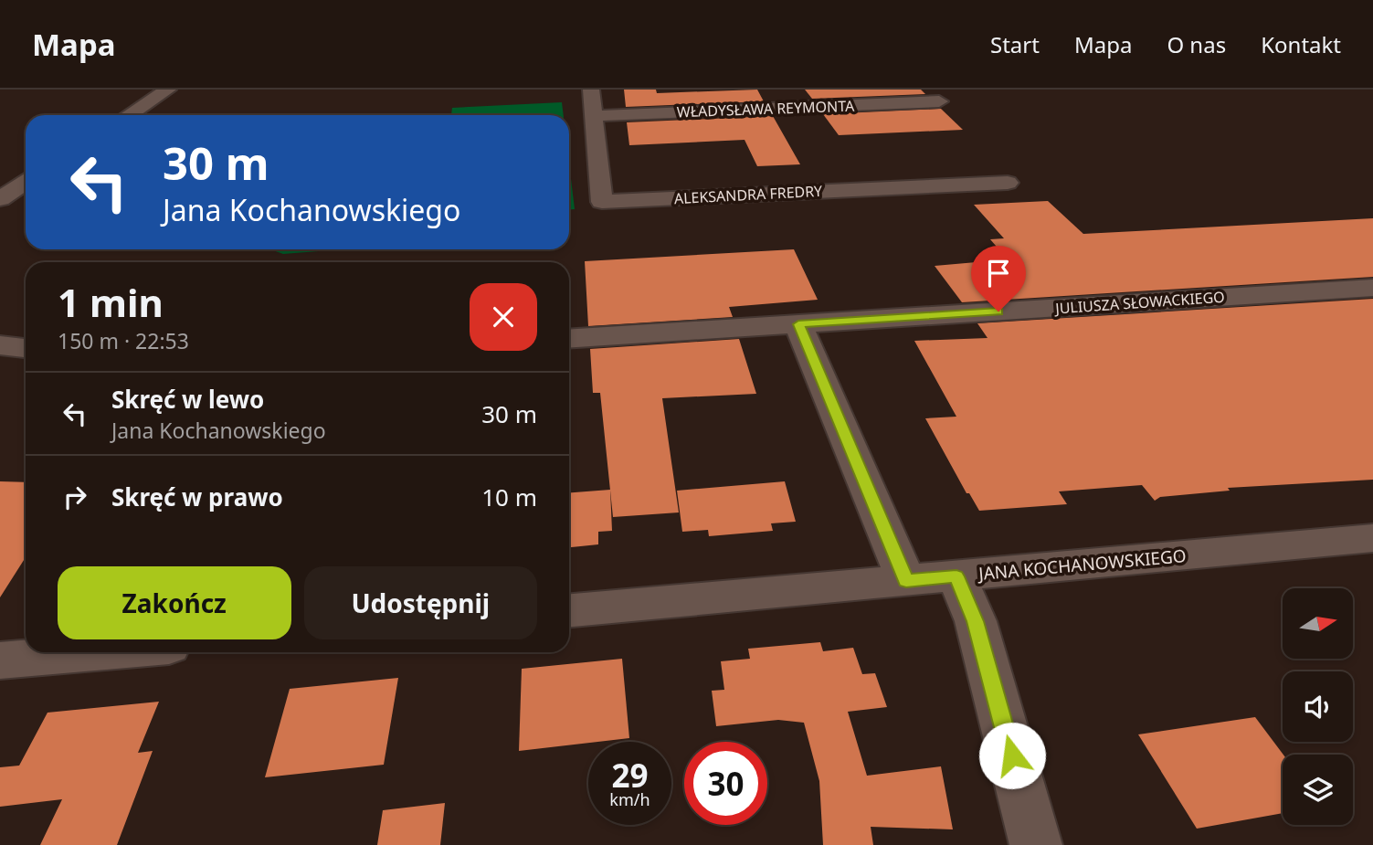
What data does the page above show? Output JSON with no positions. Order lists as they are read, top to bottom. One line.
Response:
{"streets":{"street":["WŁADYSŁAWA REYMONTA","ALEKSANDRA FREDRY","JULIUSZA SŁOWACKIEGO","JANA KOCHANOWSKIEGO"]},"crossings":[["WŁADYSŁAWA REYMONTA","ALEKSANDRA FREDRY"]],"north":"right","page":{"header":"Mapa","nav":["Start","Mapa","O nas","Kontakt"],"turn":["30 m","Jana Kochanowskiego"],"heading":["1 min","150 m · 22:53"],"list":[{"name":"Skręć w lewo","note":"Jana Kochanowskiego","value":"30 m"},{"name":"Skręć w prawo","value":"10 m"}],"buttons":["Zakończ","Udostępnij"],"speed":"29 km/h","limit":"30"}}
